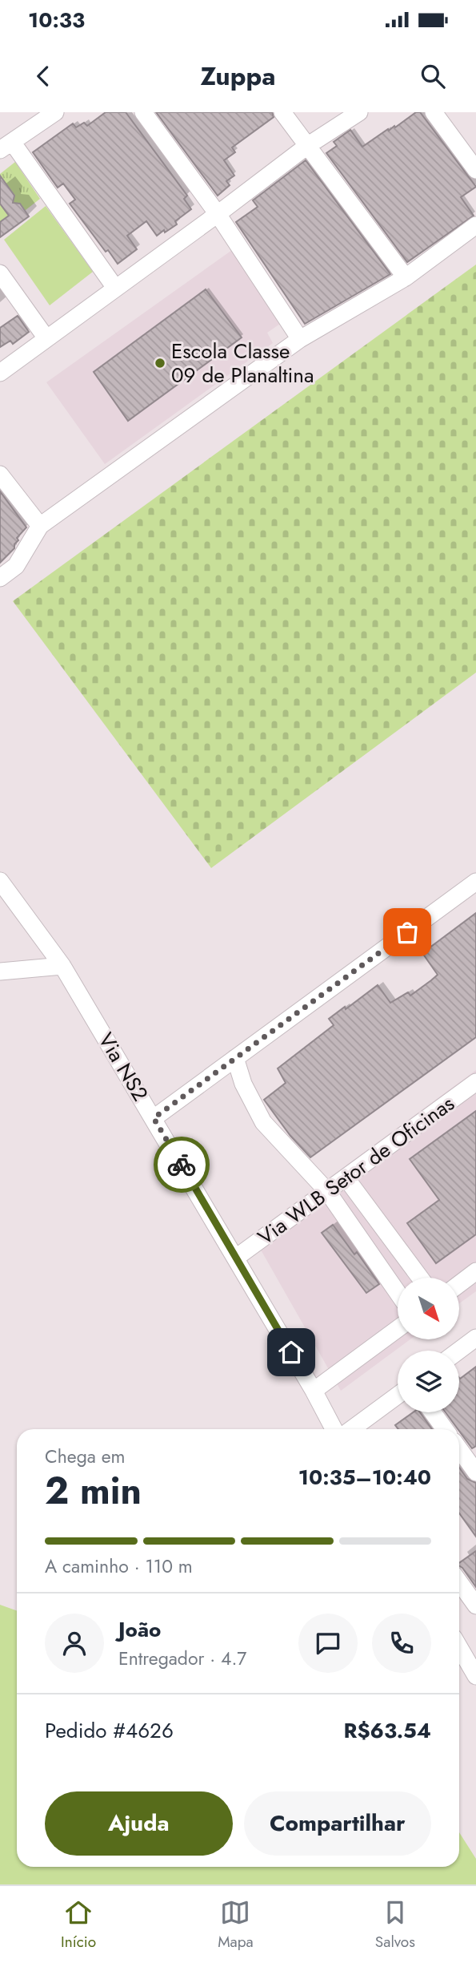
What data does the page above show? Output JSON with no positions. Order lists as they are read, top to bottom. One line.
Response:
{"streets":{"street":["Via NS2","Via WLB Setor de Oficinas"]},"crossings":[["Via NS2","Via WLB Setor de Oficinas"]],"places":["Escola Classe 09 de Planaltina"],"north":"bottom right","page":{"status":"10:33","header":"Zuppa","heading":["2 min","Chega em","10:35–10:40"],"panel":["João","Entregador · 4.7","Pedido #4626","R$63.54"],"bar":"A caminho · 110 m","buttons":["Ajuda","Compartilhar"],"tabs":["Início","Mapa","Salvos"]}}
